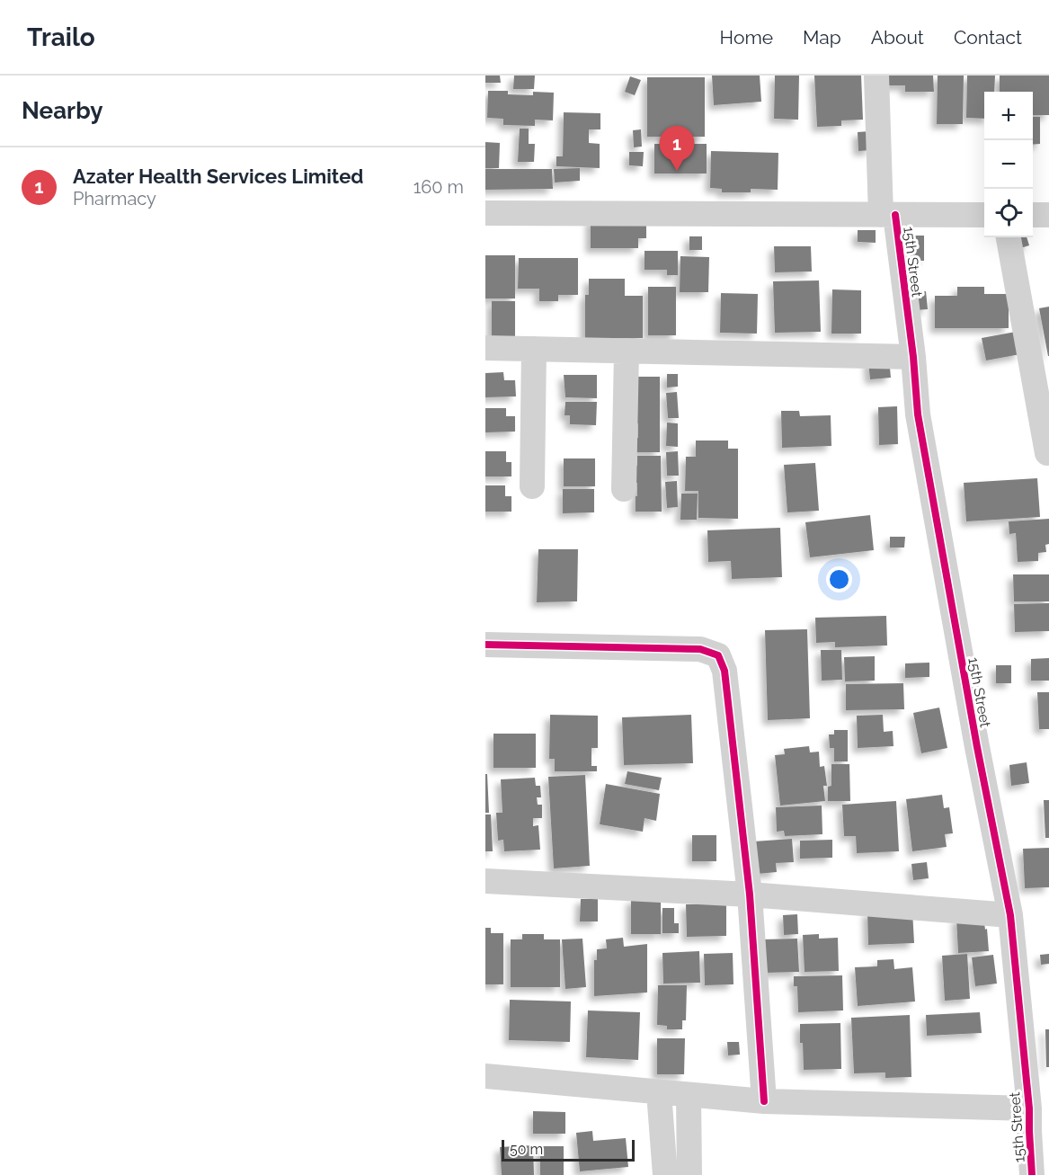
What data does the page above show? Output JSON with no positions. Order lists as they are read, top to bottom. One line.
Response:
{"streets":{"street":["15th Street"]},"scale_bar":"50 m","page":{"header":"Trailo","nav":["Home","Map","About","Contact"],"heading":"Nearby","map_buttons":["+","−"],"pins":"1","list":[{"mark":"1","name":"Azater Health Services Limited","note":"Pharmacy","value":"160 m"}],"scale":"50 m"}}
